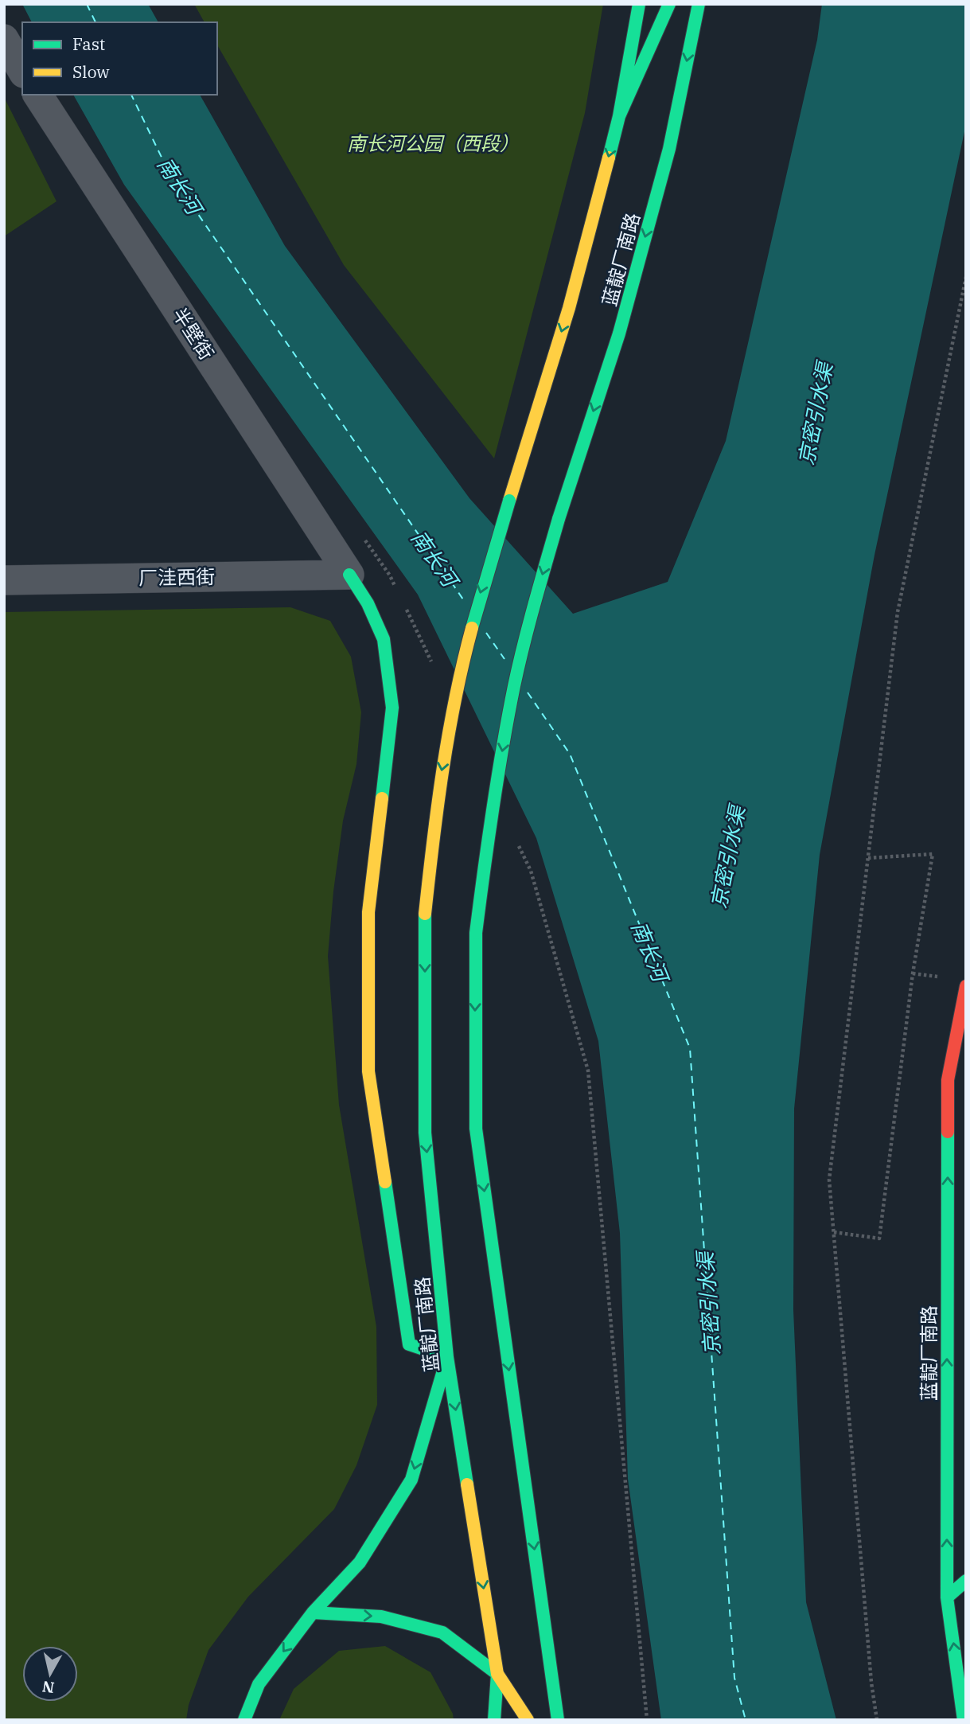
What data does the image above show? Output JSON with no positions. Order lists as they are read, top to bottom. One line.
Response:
{"streets":{"main road":["蓝靛厂南路"],"street":["半壁街","厂洼西街"]},"crossings":[["半壁街","厂洼西街"]],"water":["南长河","京密引水渠"],"parks":["南长河公园（西段）"],"legend":["Fast","Slow"],"north":"bottom"}
